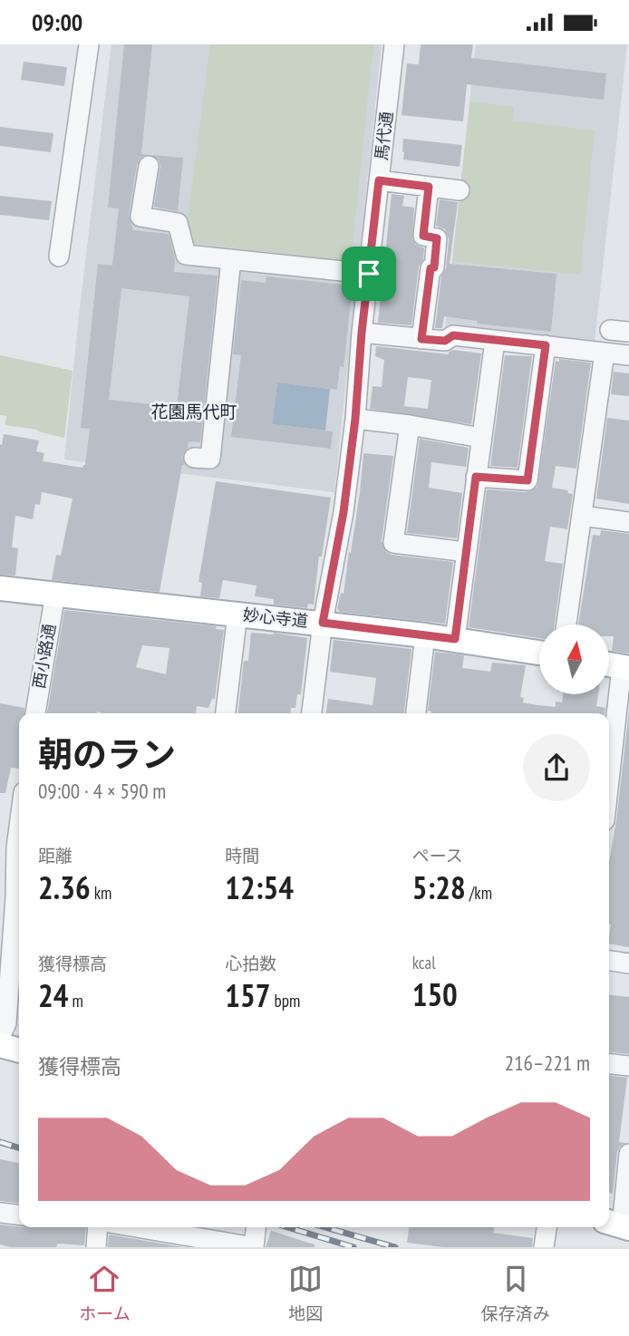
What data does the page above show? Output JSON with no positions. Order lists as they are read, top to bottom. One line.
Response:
{"streets":{"main road":["妙心寺道"],"street":["馬代通","西小路通"]},"crossings":[["馬代通","妙心寺道"],["妙心寺道","西小路通"]],"districts":["花園馬代町"],"north":"top","page":{"status":"09:00","heading":["朝のラン","09:00 · 4 × 590 m"],"stats":[["距離","2.36 km"],["時間","12:54"],["ペース","5:28 /km"],["獲得標高","24 m"],["心拍数","157 bpm"],["kcal","150"]],"chart":["獲得標高","216–221 m"],"tabs":["ホーム","地図","保存済み"]}}
